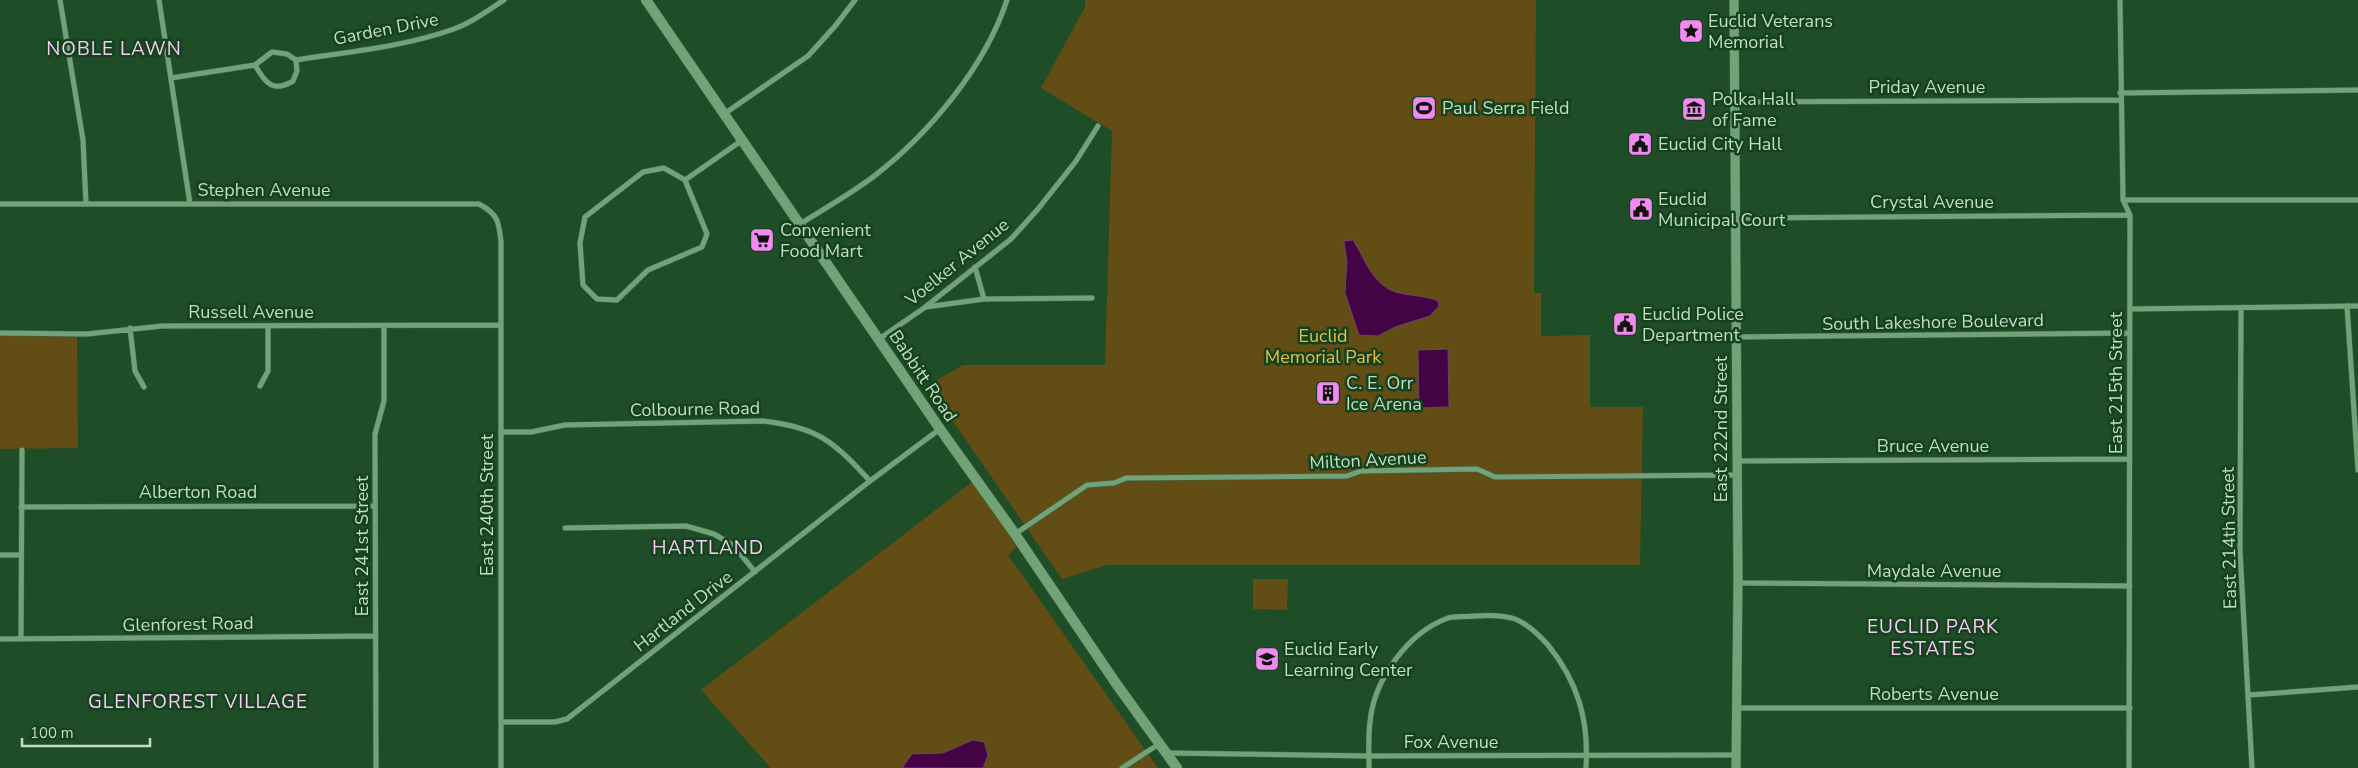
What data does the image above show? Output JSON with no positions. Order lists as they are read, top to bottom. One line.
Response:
{"streets":{"main road":["Babbitt Road"],"street":["Garden Drive","Priday Avenue","Stephen Avenue","Crystal Avenue","Voelker Avenue","Russell Avenue","South Lakeshore Boulevard","East 215th Street","Colbourne Road","East 222nd Street","Bruce Avenue","Milton Avenue","Alberton Road","East 240th Street","East 214th Street","East 241st Street","Maydale Avenue","Hartland Drive","Glenforest Road","Roberts Avenue","Fox Avenue"]},"crossings":[["Priday Avenue","East 215th Street"],["Priday Avenue","East 222nd Street"],["Stephen Avenue","East 240th Street"],["Crystal Avenue","East 215th Street"],["Crystal Avenue","East 222nd Street"],["Voelker Avenue","Babbitt Road"],["Russell Avenue","East 240th Street"],["Russell Avenue","East 241st Street"],["South Lakeshore Boulevard","East 215th Street"],["South Lakeshore Boulevard","East 222nd Street"],["Babbitt Road","Milton Avenue"],["Babbitt Road","Hartland Drive"],["Babbitt Road","Fox Avenue"],["East 215th Street","Bruce Avenue"],["East 215th Street","Maydale Avenue"],["East 215th Street","Roberts Avenue"],["Colbourne Road","East 240th Street"],["Colbourne Road","Hartland Drive"],["East 222nd Street","Bruce Avenue"],["East 222nd Street","Milton Avenue"],["East 222nd Street","Maydale Avenue"],["East 222nd Street","Roberts Avenue"],["East 222nd Street","Fox Avenue"],["Alberton Road","East 241st Street"],["East 240th Street","Hartland Drive"],["East 241st Street","Glenforest Road"]],"districts":["NOBLE LAWN","HARTLAND","EUCLID PARK ESTATES","GLENFOREST VILLAGE"],"parks":["Euclid Memorial Park"],"places":{"place":["Euclid Veterans Memorial"],"sports":["Paul Serra Field"],"museum":["Polka Hall of Fame"],"public building":["Euclid City Hall","Euclid Municipal Court","Euclid Police Department"],"supermarket":["Convenient Food Mart"],"building":["C. E. Orr Ice Arena"],"school or university":["Euclid Early Learning Center"]},"scale_bar":"100 m"}
